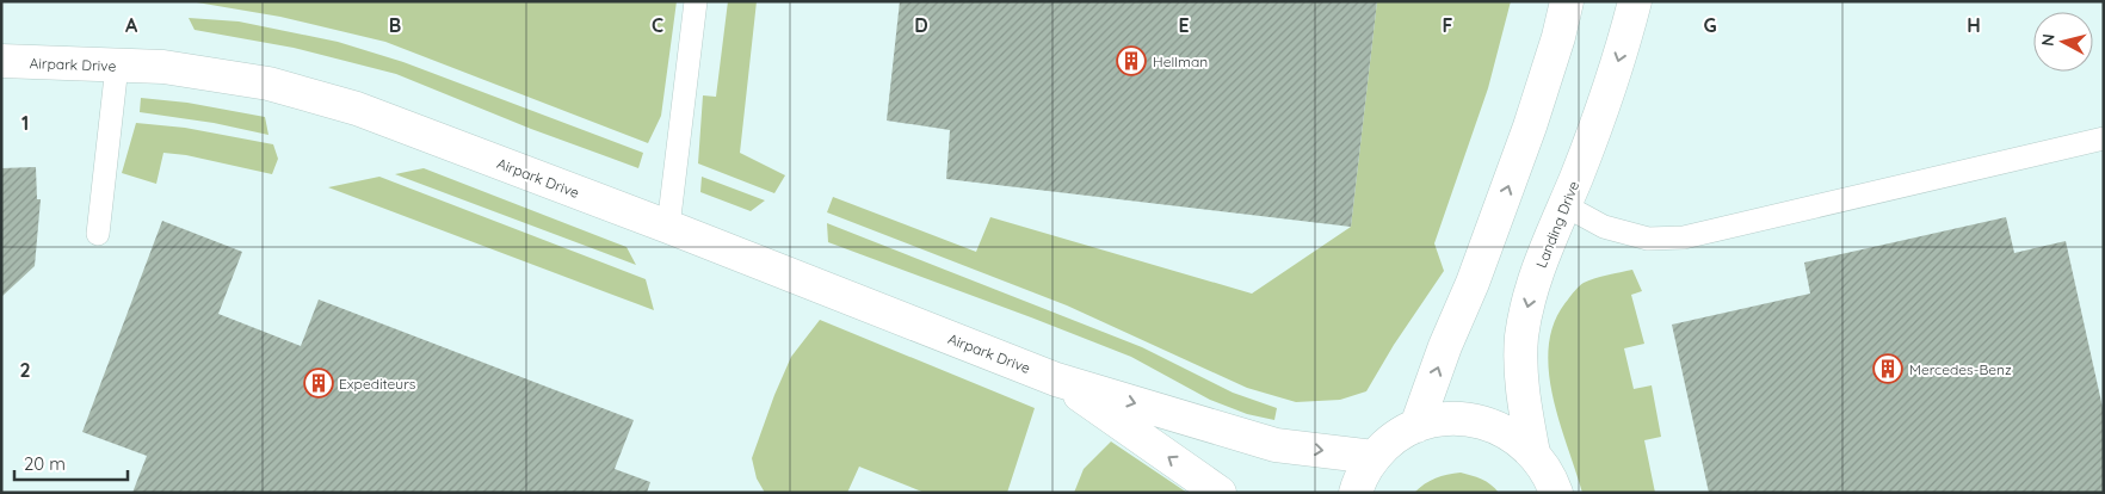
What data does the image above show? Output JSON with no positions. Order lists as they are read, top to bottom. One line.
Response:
{"streets":{"street":["Airpark Drive","Landing Drive"]},"places":{"building":["Hellman","Mercedes-Benz","Expediteurs"]},"scale_bar":"20 m","north":"left","grid":{"columns":["A","B","C","D","E","F","G","H"],"rows":["1","2"]}}
